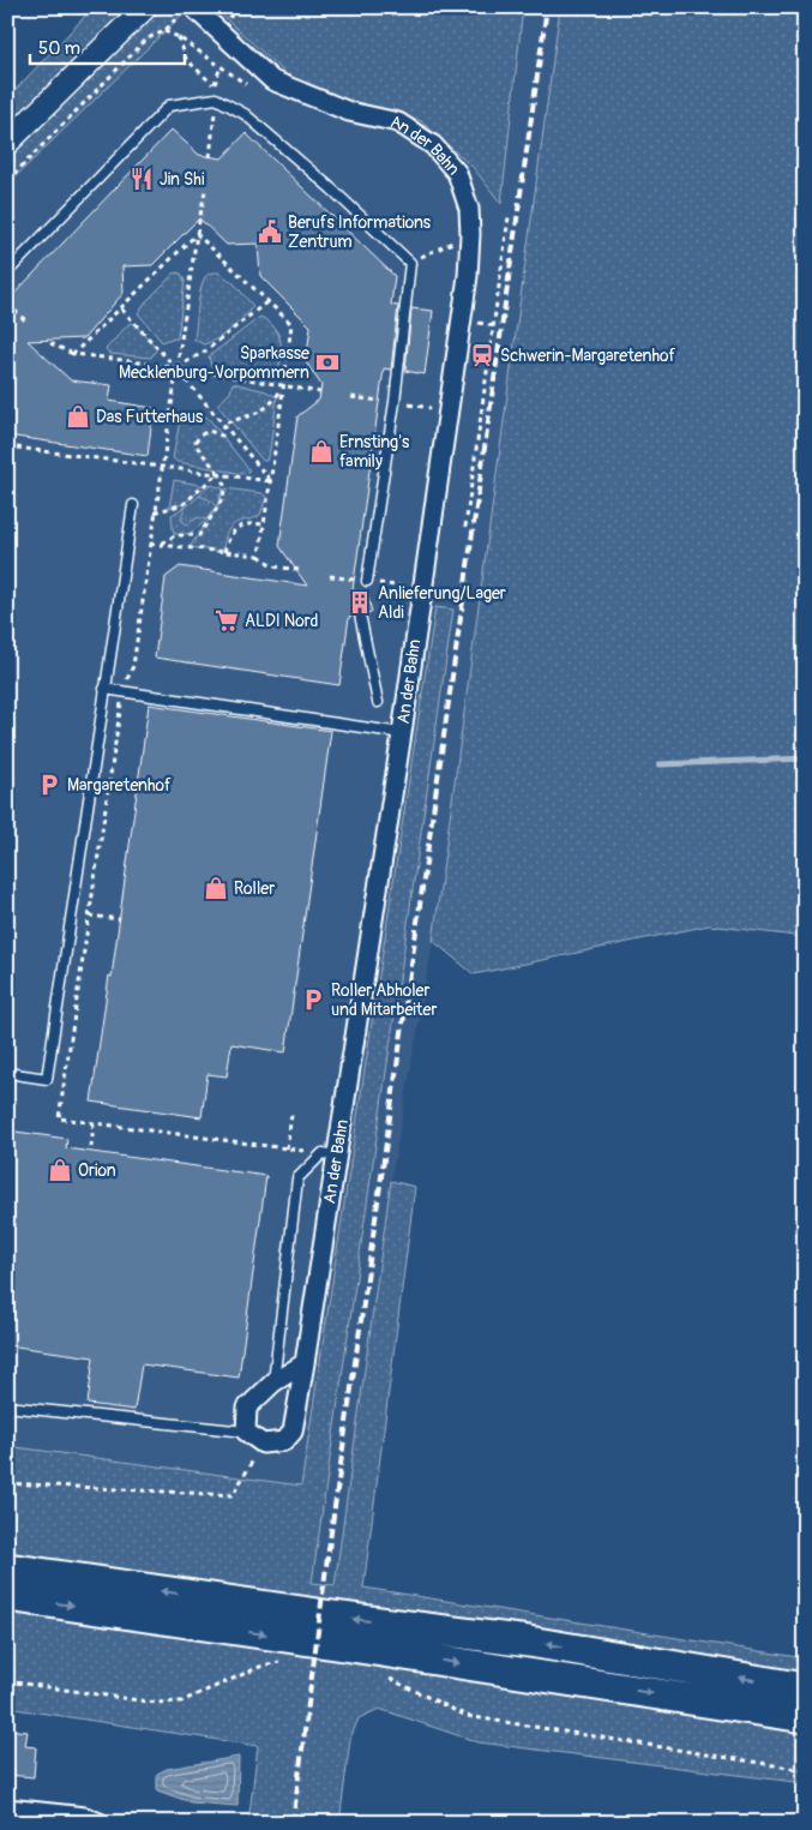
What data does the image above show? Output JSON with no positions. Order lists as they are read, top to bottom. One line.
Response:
{"streets":{"street":["An der Bahn"]},"places":{"restaurant":["Jin Shi"],"public building":["Berufs Informations Zentrum"],"station":["Schwerin-Margaretenhof"],"bank":["Sparkasse Mecklenburg-Vorpommern"],"shop":["Das Futterhaus","Ernsting's family","Roller","Orion"],"building":["Anlieferung/Lager Aldi"],"supermarket":["ALDI Nord"],"parking":["Margaretenhof","Roller Abholer und Mitarbeiter"]},"scale_bar":"50 m"}
